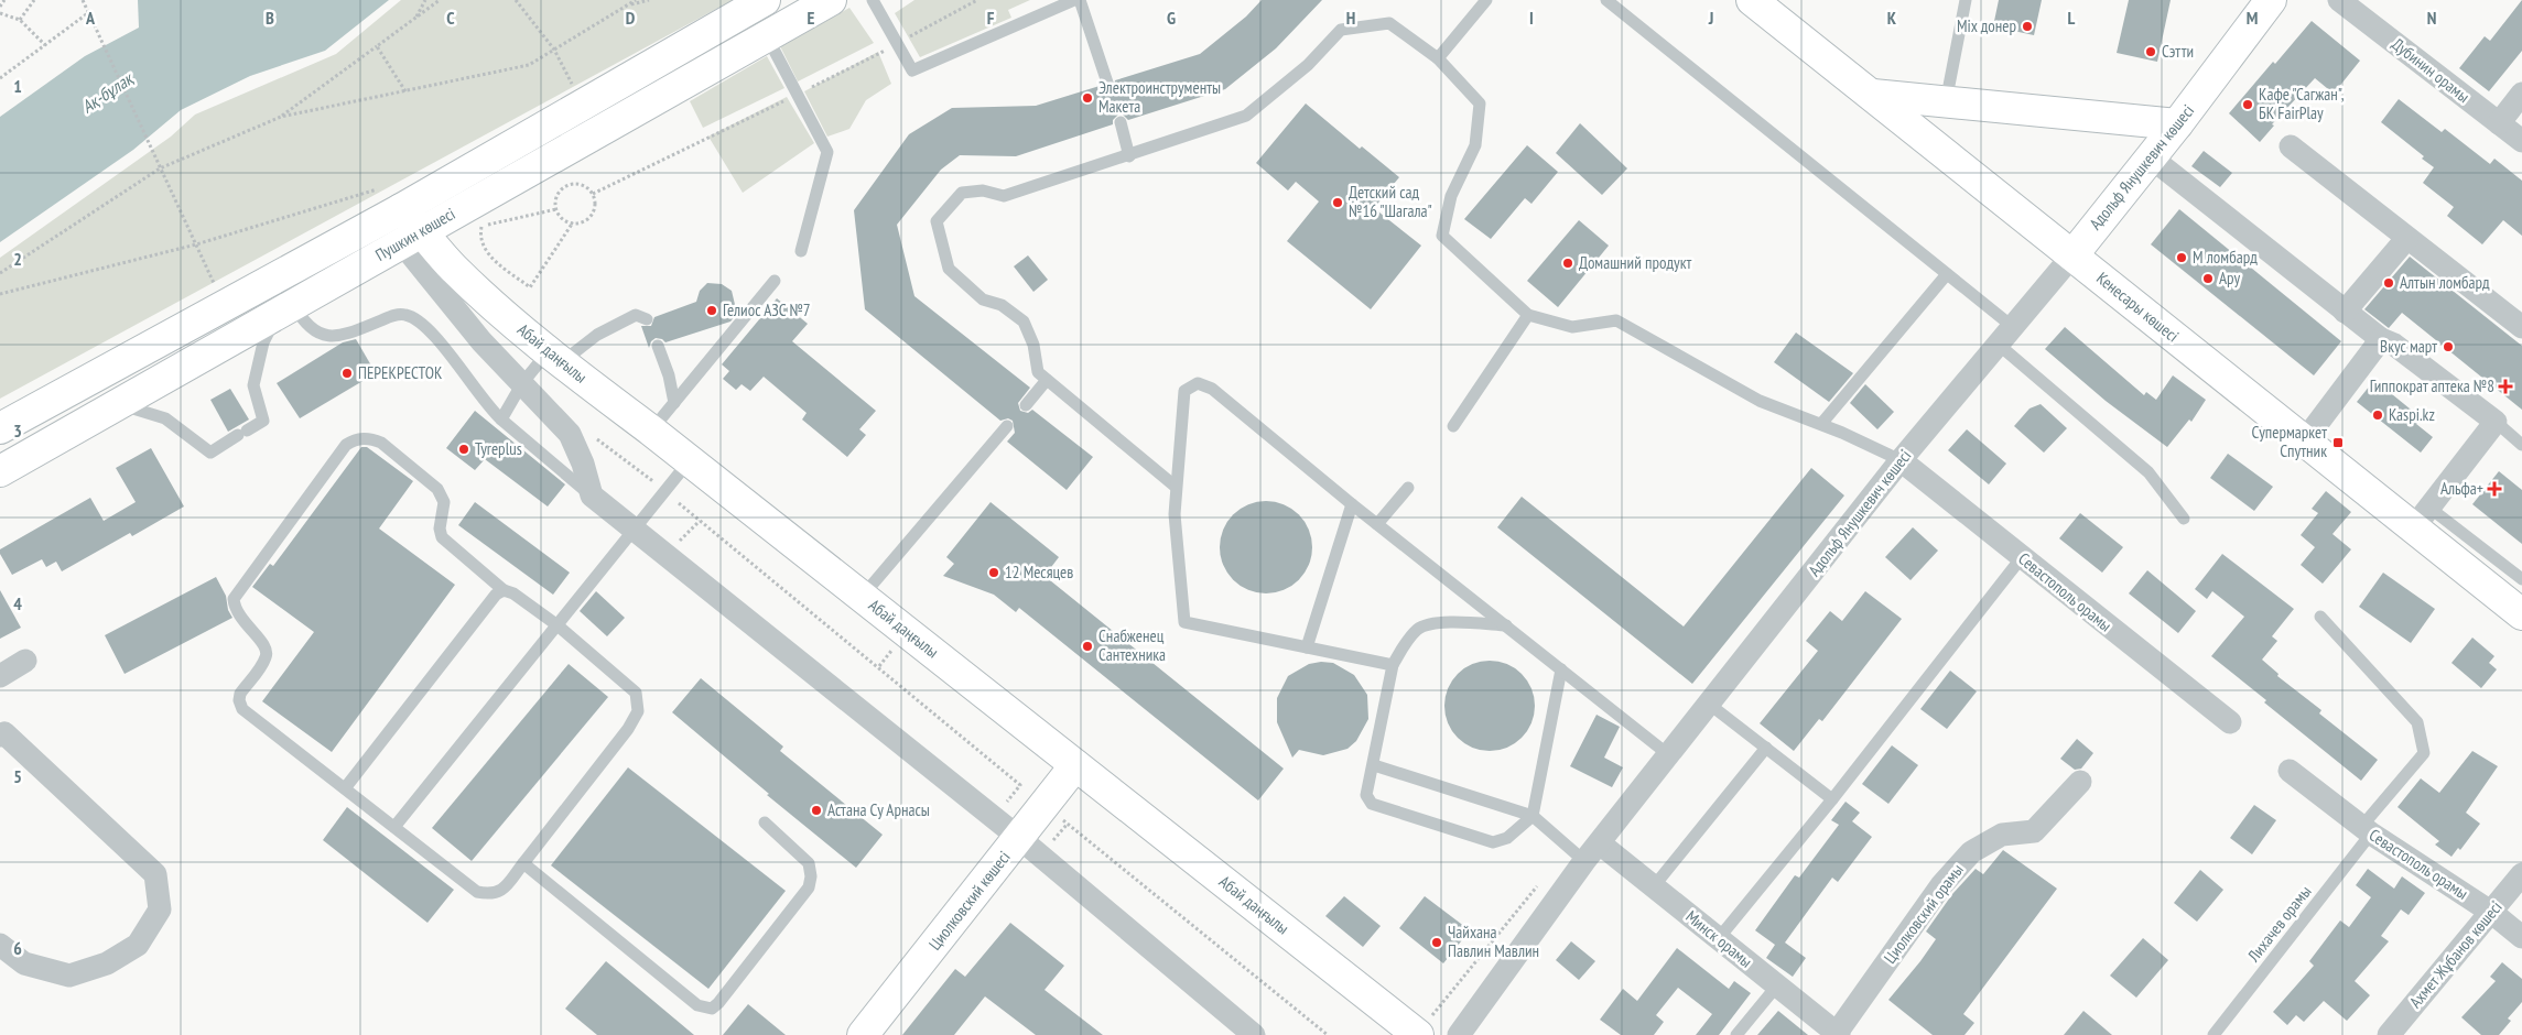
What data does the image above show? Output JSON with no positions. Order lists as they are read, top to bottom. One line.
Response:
{"streets":{"main road":["Адольф Янушкевич көшесі","Пушкин көшесі","Кенесары көшесі","Абай даңғылы","Циолковский көшесі"],"street":["Дубинин орамы","Севастополь орамы","Циолковский орамы","Минск орамы","Ахмет Жұбанов көшесі"],"lane":["Лихачев орамы"]},"crossings":[["Адольф Янушкевич көшесі","Кенесары көшесі"],["Адольф Янушкевич көшесі","Севастополь орамы"],["Адольф Янушкевич көшесі","Минск орамы"],["Пушкин көшесі","Абай даңғылы"],["Абай даңғылы","Циолковский көшесі"],["Севастополь орамы","Лихачев орамы"],["Севастополь орамы","Ахмет Жұбанов көшесі"],["Циолковский орамы","Минск орамы"]],"water":["Ақ-бұлақ"],"places":{"other":["Mix донер","Сэтти","Электроинструменты Макета","Кафе \"Сагжан\", БК FairPlay","Детский сад №16 \"Шагала\"","М ломбард","Домашний продукт","Ару","Алтын ломбард","Гелиос АЗС №7","Вкус март","ПЕРЕКРЕСТОК","Kaspi.kz","Tyreplus","12 Месяцев","Снабженец Сантехника","Астана Су Арнасы","Чайхана Павлин Мавлин"],"health":["Гиппократ аптека №8","Альфа+"],"transit":["Супермаркет Спутник"]},"grid":{"columns":["A","B","C","D","E","F","G","H","I","J","K","L","M","N"],"rows":["1","2","3","4","5","6"]}}
